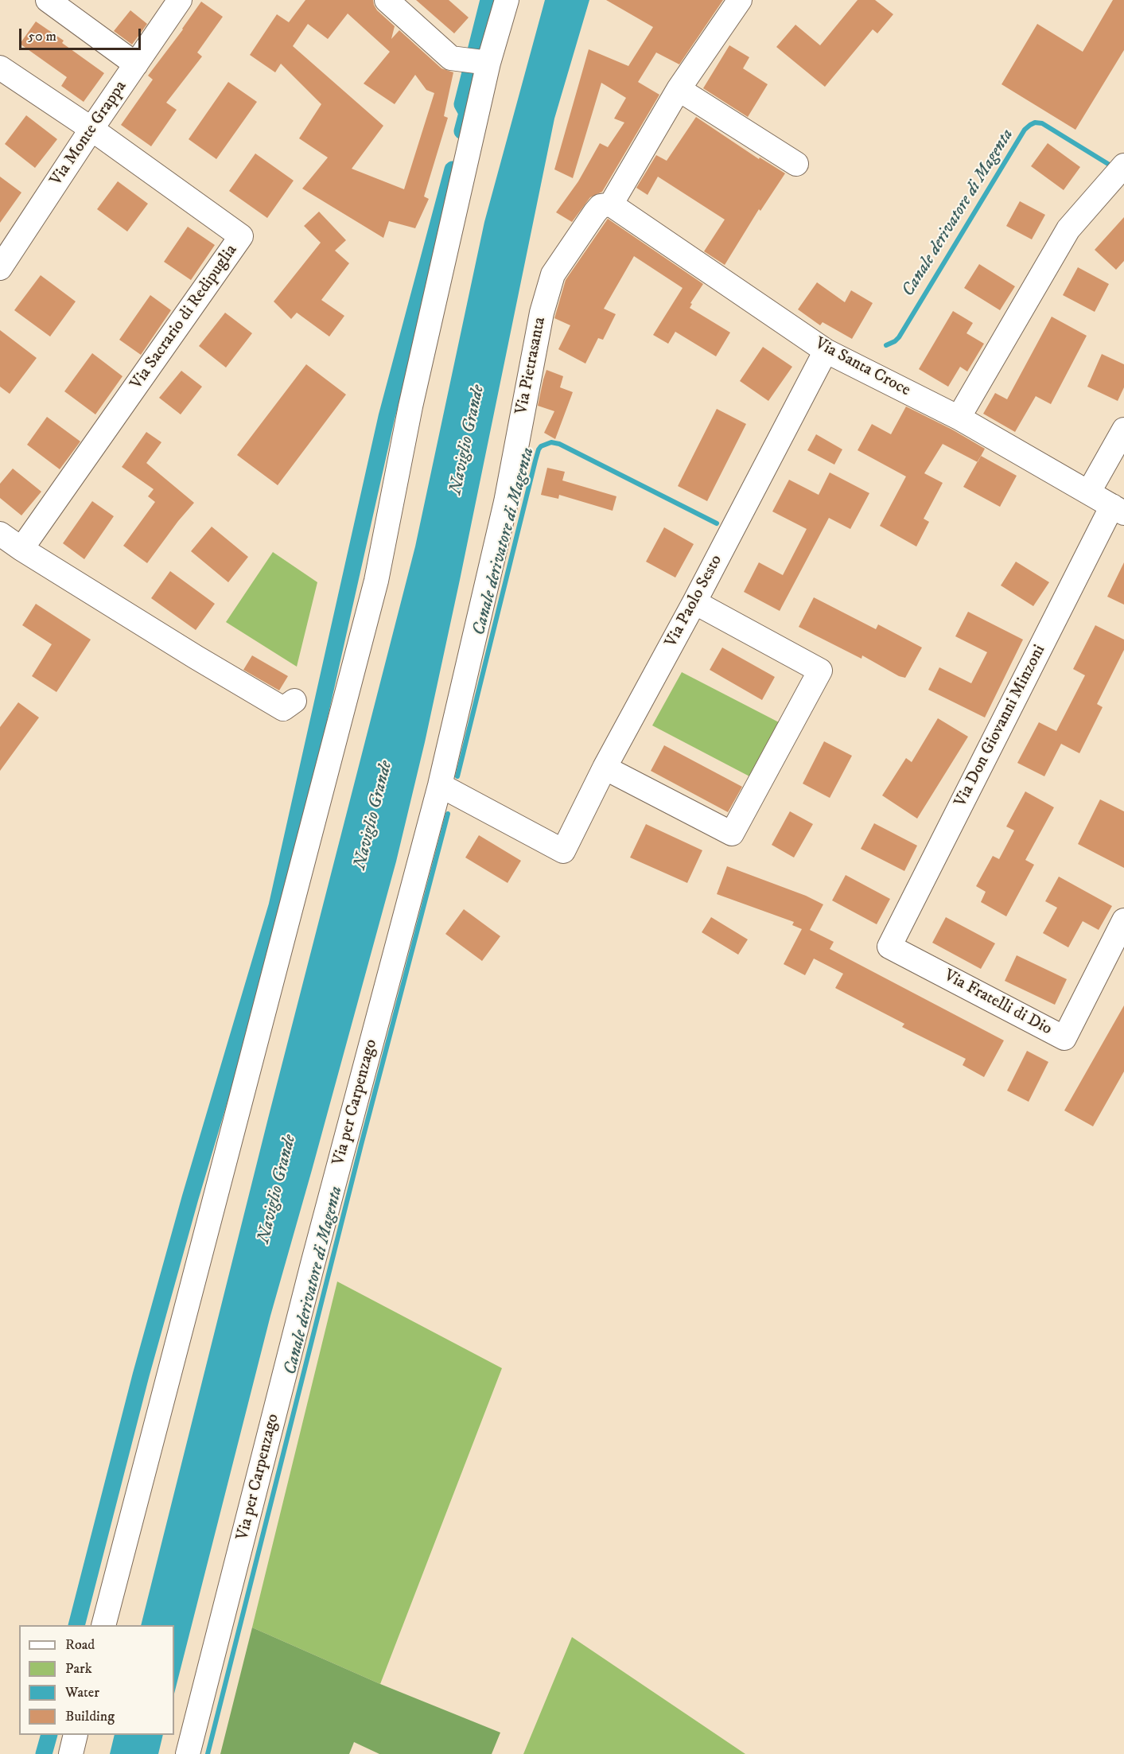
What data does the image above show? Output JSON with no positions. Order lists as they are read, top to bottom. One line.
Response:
{"streets":{"street":["Via Monte Grappa","Via Sacrario di Redipuglia","Via Pietrasanta","Via Santa Croce","Via Paolo Sesto","Via Don Giovanni Minzoni","Via Fratelli di Dio","Via per Carpenzago"]},"crossings":[["Via Monte Grappa","Via Sacrario di Redipuglia"],["Via Pietrasanta","Via Santa Croce"],["Via Pietrasanta","Via Paolo Sesto"],["Via Pietrasanta","Via per Carpenzago"],["Via Santa Croce","Via Paolo Sesto"],["Via Santa Croce","Via Don Giovanni Minzoni"],["Via Paolo Sesto","Via per Carpenzago"],["Via Don Giovanni Minzoni","Via Fratelli di Dio"]],"water":["Canale derivatore di Magenta","Naviglio Grande"],"legend":["Road","Park","Water","Building"],"scale_bar":"50 m"}
